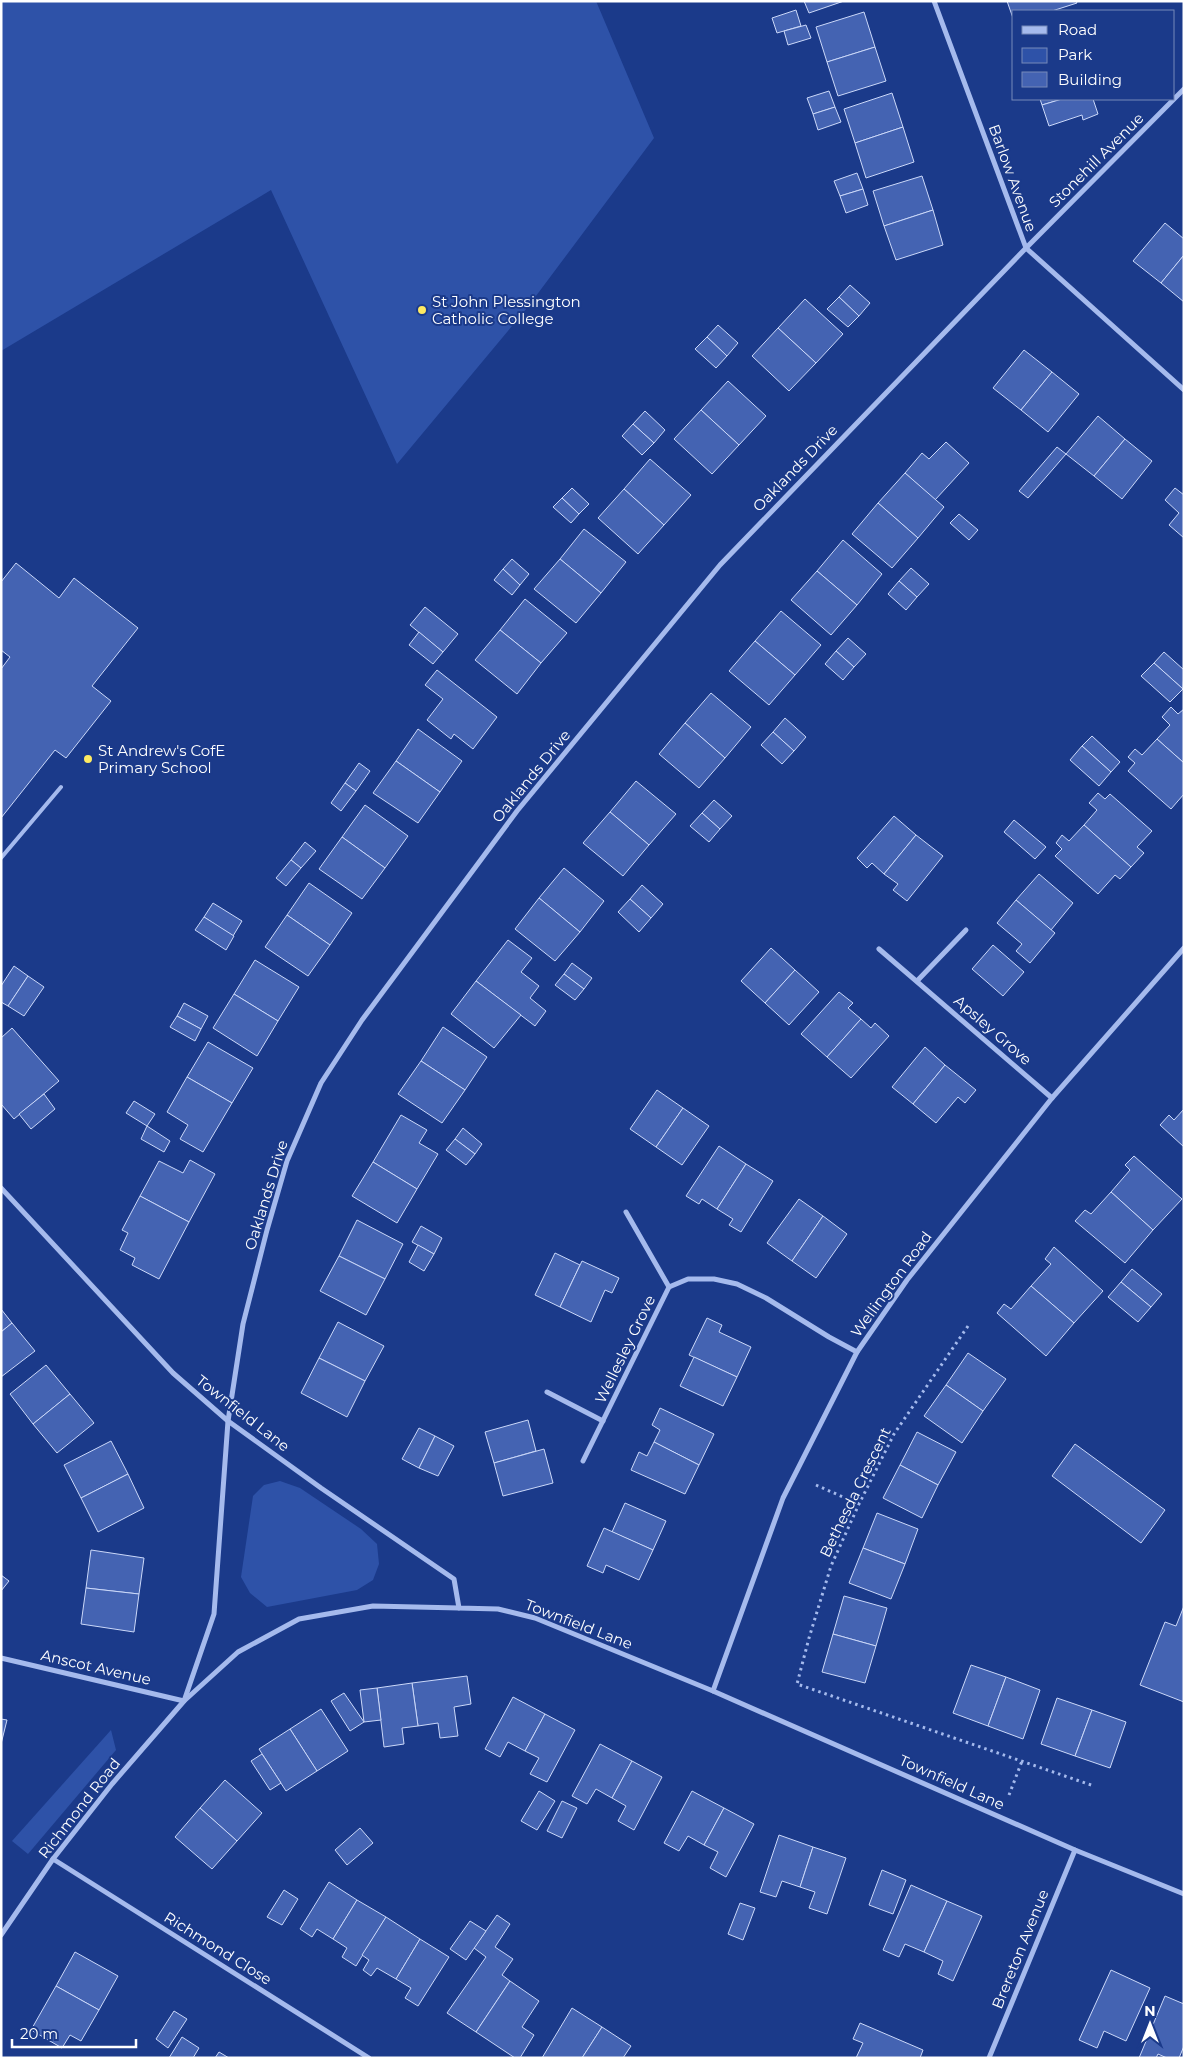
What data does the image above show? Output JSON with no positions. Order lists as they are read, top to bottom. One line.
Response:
{"streets":{"street":["Stonehill Avenue","Barlow Avenue","Oaklands Drive","Apsley Grove","Wellington Road","Wellesley Grove","Townfield Lane","Anscot Avenue","Richmond Road","Richmond Close","Brereton Avenue"],"path":["Bethesda Crescent"]},"crossings":[["Stonehill Avenue","Barlow Avenue"],["Stonehill Avenue","Oaklands Drive"],["Barlow Avenue","Oaklands Drive"],["Oaklands Drive","Townfield Lane"],["Oaklands Drive","Richmond Road"],["Apsley Grove","Wellington Road"],["Wellington Road","Wellesley Grove"],["Wellington Road","Townfield Lane"],["Townfield Lane","Richmond Road"],["Townfield Lane","Brereton Avenue"],["Anscot Avenue","Richmond Road"],["Richmond Road","Richmond Close"]],"places":["St John Plessington Catholic College","St Andrew's CofE Primary School"],"legend":["Road","Park","Building"],"scale_bar":"20 m","north":"top"}
